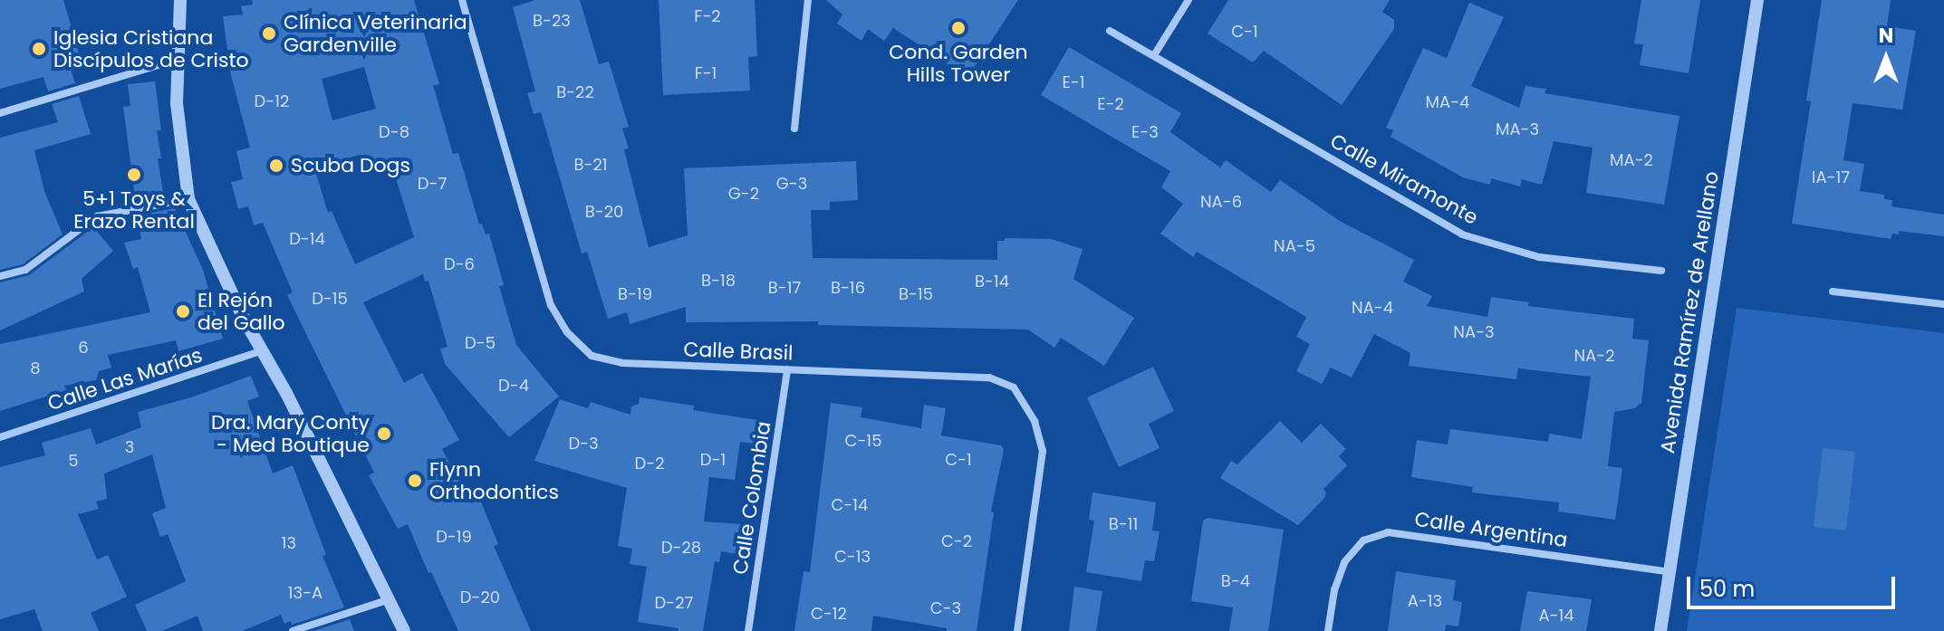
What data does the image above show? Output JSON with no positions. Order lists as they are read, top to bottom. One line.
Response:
{"streets":{"street":["Calle Miramonte","Avenida Ramírez de Arellano","Calle Brasil","Calle Las Marías","Calle Colombia","Calle Argentina"]},"crossings":[["Avenida Ramírez de Arellano","Calle Argentina"],["Calle Brasil","Calle Colombia"]],"places":["Cond. Garden Hills Tower","Clínica Veterinaria Gardenville","Iglesia Cristiana Discípulos de Cristo","Scuba Dogs","5+1 Toys & Erazo Rental","El Rejón del Gallo","Dra. Mary Conty - Med Boutique","Flynn Orthodontics"],"house_numbers":["F-2","B-23","C-1","F-1","E-1","B-22","D-12","MA-4","E-2","MA-3","D-8","E-3","MA-2","B-21","IA-17","D-7","G-3","G-2","NA-6","B-20","D-14","NA-5","D-6","B-18","B-14","B-17","B-16","B-19","B-15","D-15","NA-4","NA-3","D-5","6","NA-2","8","D-4","C-15","D-3","3","D-1","C-1","5","D-2","C-14","B-11","D-19","C-2","13","D-28","C-13","B-4","13-A","D-20","A-13","D-27","C-3","C-12","A-14"],"scale_bar":"50 m","north":"top"}
